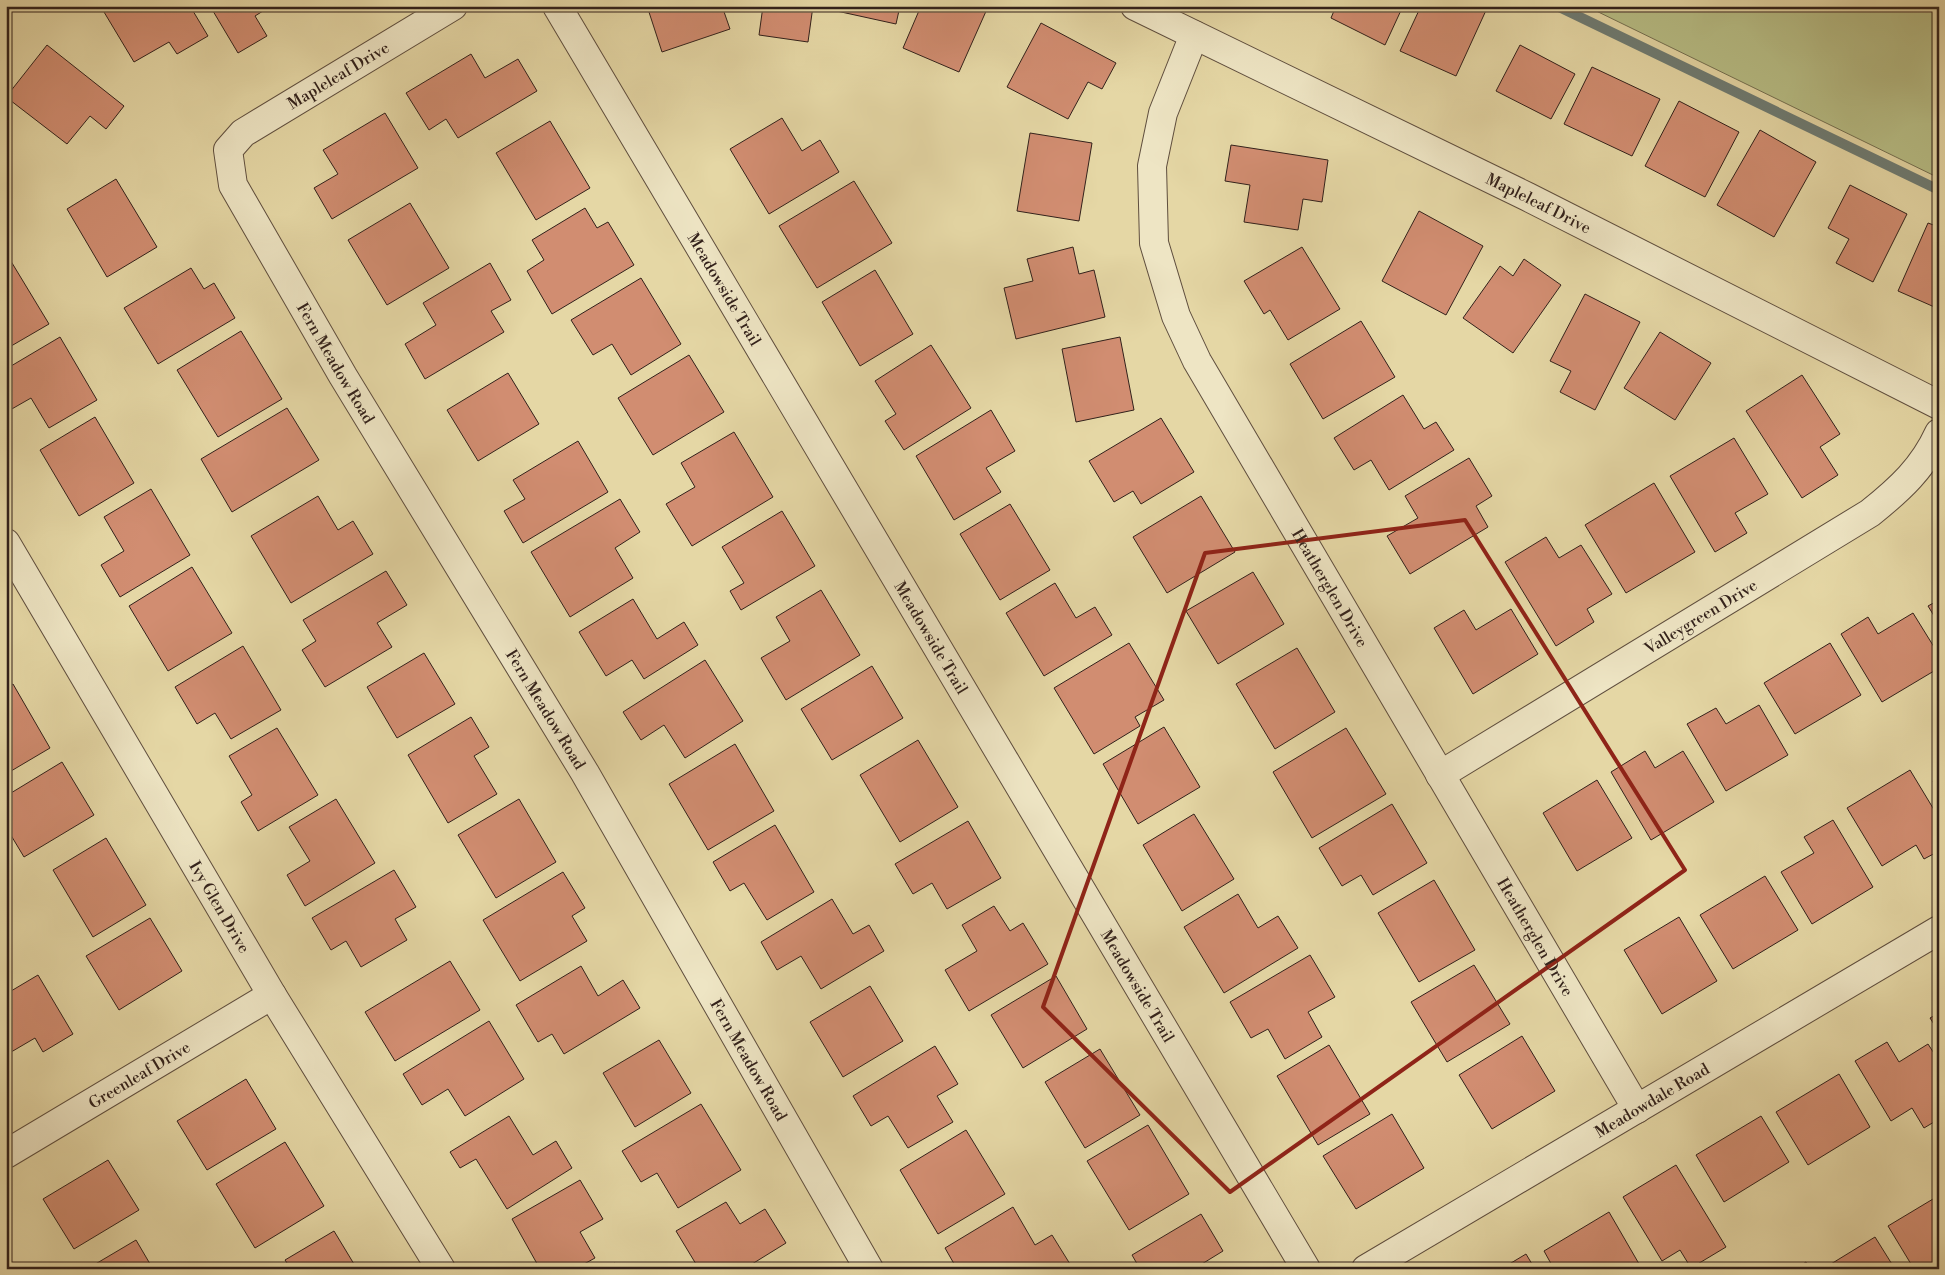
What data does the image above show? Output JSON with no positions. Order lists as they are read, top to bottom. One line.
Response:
{"streets":{"street":["Mapleleaf Drive","Meadowside Trail","Fern Meadow Road","Heatherglen Drive","Valleygreen Drive","Ivy Glen Drive","Greenleaf Drive","Meadowdale Road"]},"crossings":[["Mapleleaf Drive","Fern Meadow Road"],["Mapleleaf Drive","Heatherglen Drive"],["Heatherglen Drive","Valleygreen Drive"],["Heatherglen Drive","Meadowdale Road"],["Ivy Glen Drive","Greenleaf Drive"]]}
